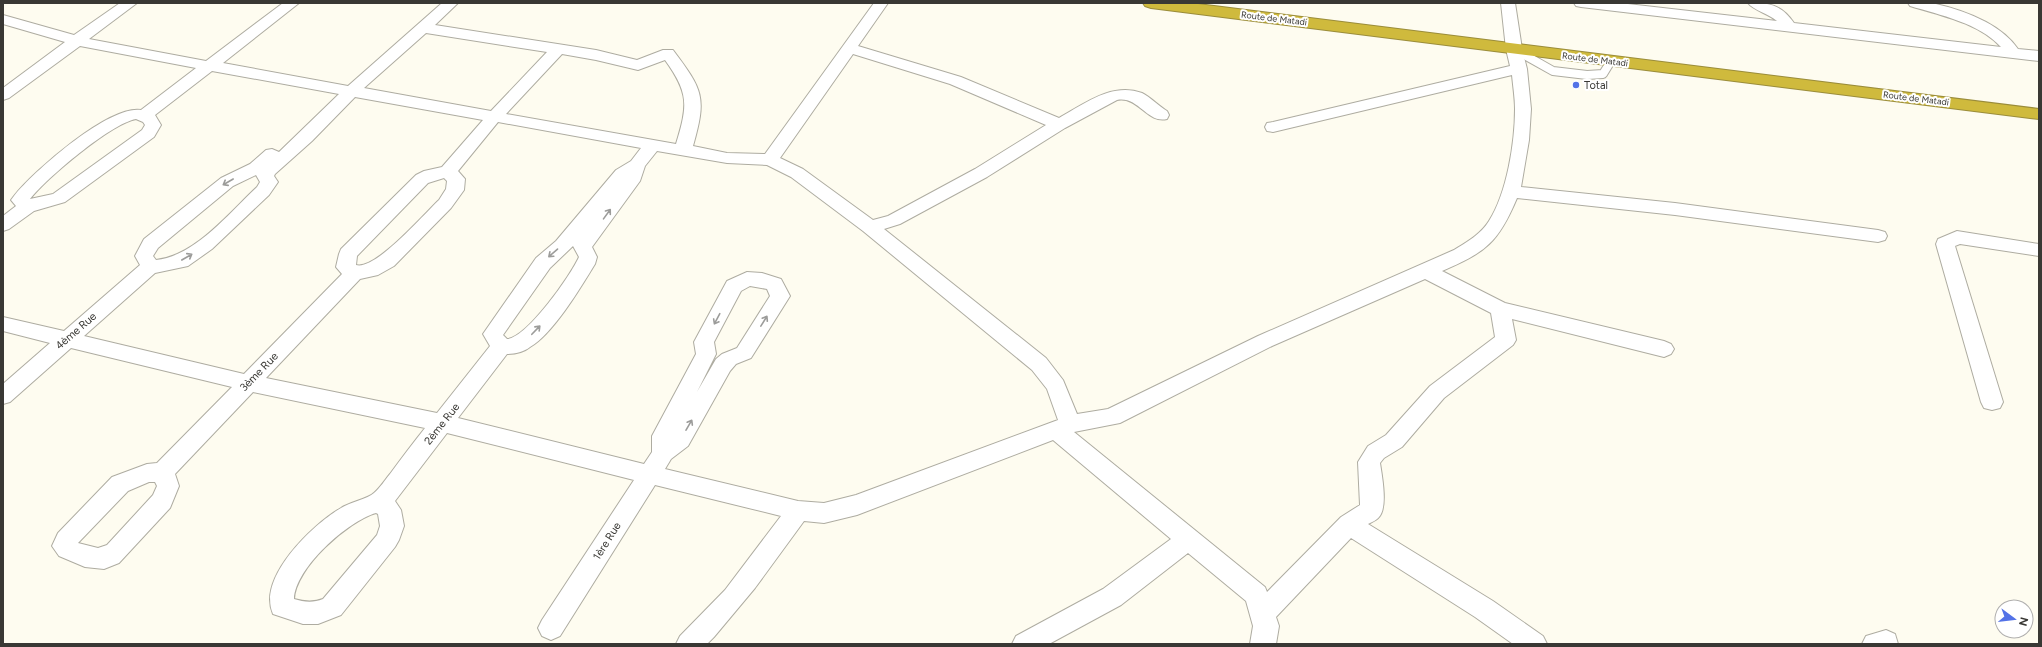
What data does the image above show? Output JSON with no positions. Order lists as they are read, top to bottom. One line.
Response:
{"streets":{"highway":["Route de Matadi"],"street":["4ème Rue","3ème Rue","2ème Rue","1ère Rue"]},"places":["Total"],"north":"right"}
